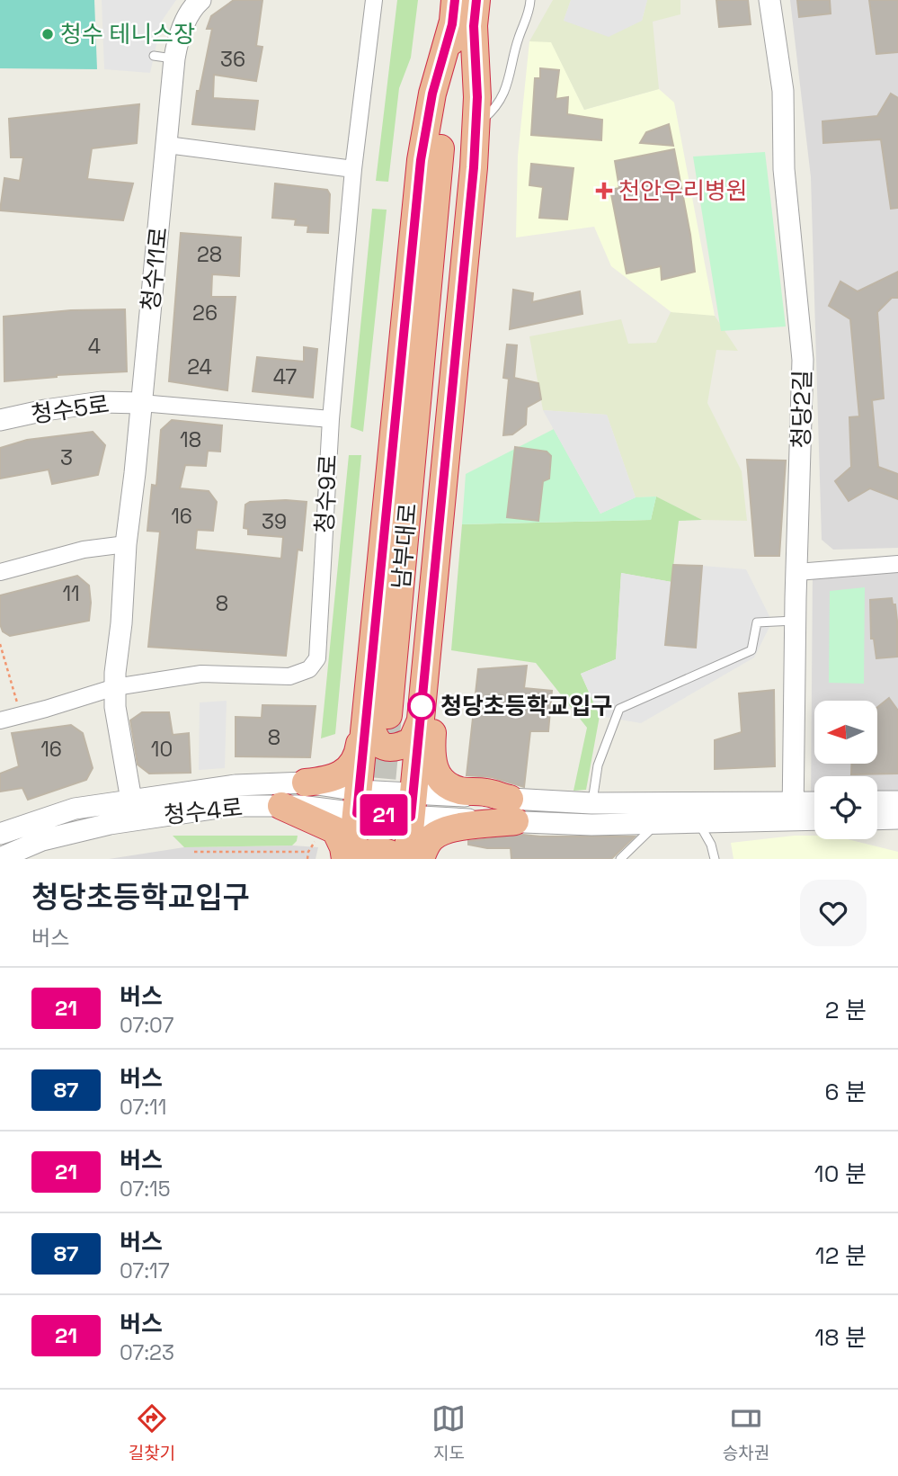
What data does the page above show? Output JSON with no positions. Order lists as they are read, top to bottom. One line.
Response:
{"streets":{"highway":["남부대로"],"street":["청수11로","청수5로","청당2길","청수9로","청수4로"]},"crossings":[["청수11로","청수5로"],["청수11로","청수9로"],["청수11로","청수4로"]],"places":{"other":["청수 테니스장","청당초등학교입구"],"health":["천안우리병원"]},"lines":["bus line 21"],"house_numbers":["36","28","26","4","24","47","18","3","16","39","11","8","8","16","10"],"north":"left","page":{"on_map":"21","heading":["청당초등학교입구","버스"],"list":[{"mark":"21","name":"버스","note":"07:07","value":"2 분"},{"mark":"87","name":"버스","note":"07:11","value":"6 분"},{"mark":"21","name":"버스","note":"07:15","value":"10 분"},{"mark":"87","name":"버스","note":"07:17","value":"12 분"},{"mark":"21","name":"버스","note":"07:23","value":"18 분"}],"tabs":["길찾기","지도","승차권"]}}
